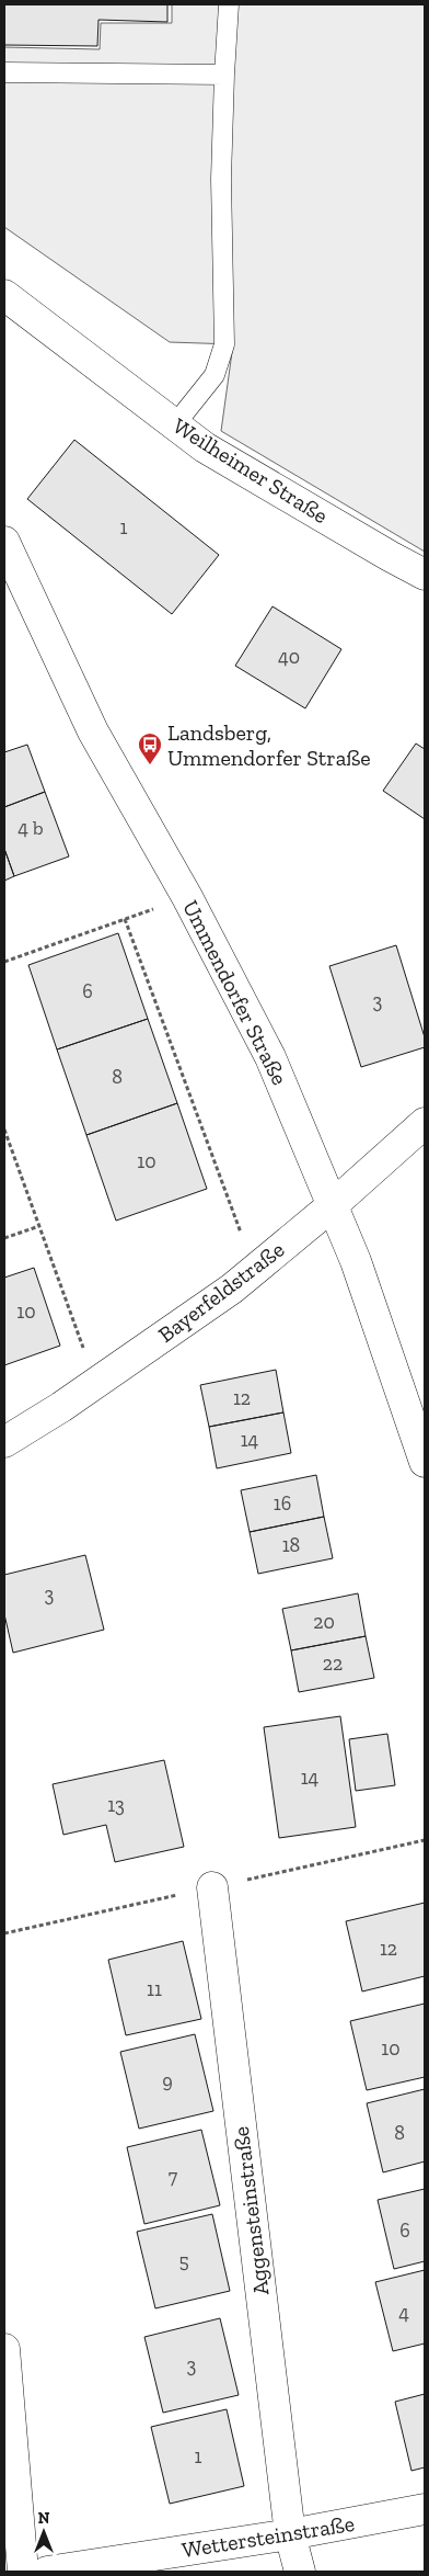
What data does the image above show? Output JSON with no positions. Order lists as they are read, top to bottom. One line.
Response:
{"streets":{"street":["Weilheimer Straße","Ummendorfer Straße","Bayerfeldstraße","Aggensteinstraße","Wettersteinstraße"]},"crossings":[["Ummendorfer Straße","Bayerfeldstraße"],["Aggensteinstraße","Wettersteinstraße"]],"places":{"bus stop":["Landsberg, Ummendorfer Straße"]},"house_numbers":["1","40","4 b","6","3","8","10","10","12","14","16","18","3","20","22","14","13","12","11","10","9","8","7","6","5","4","3","1"],"north":"top"}
